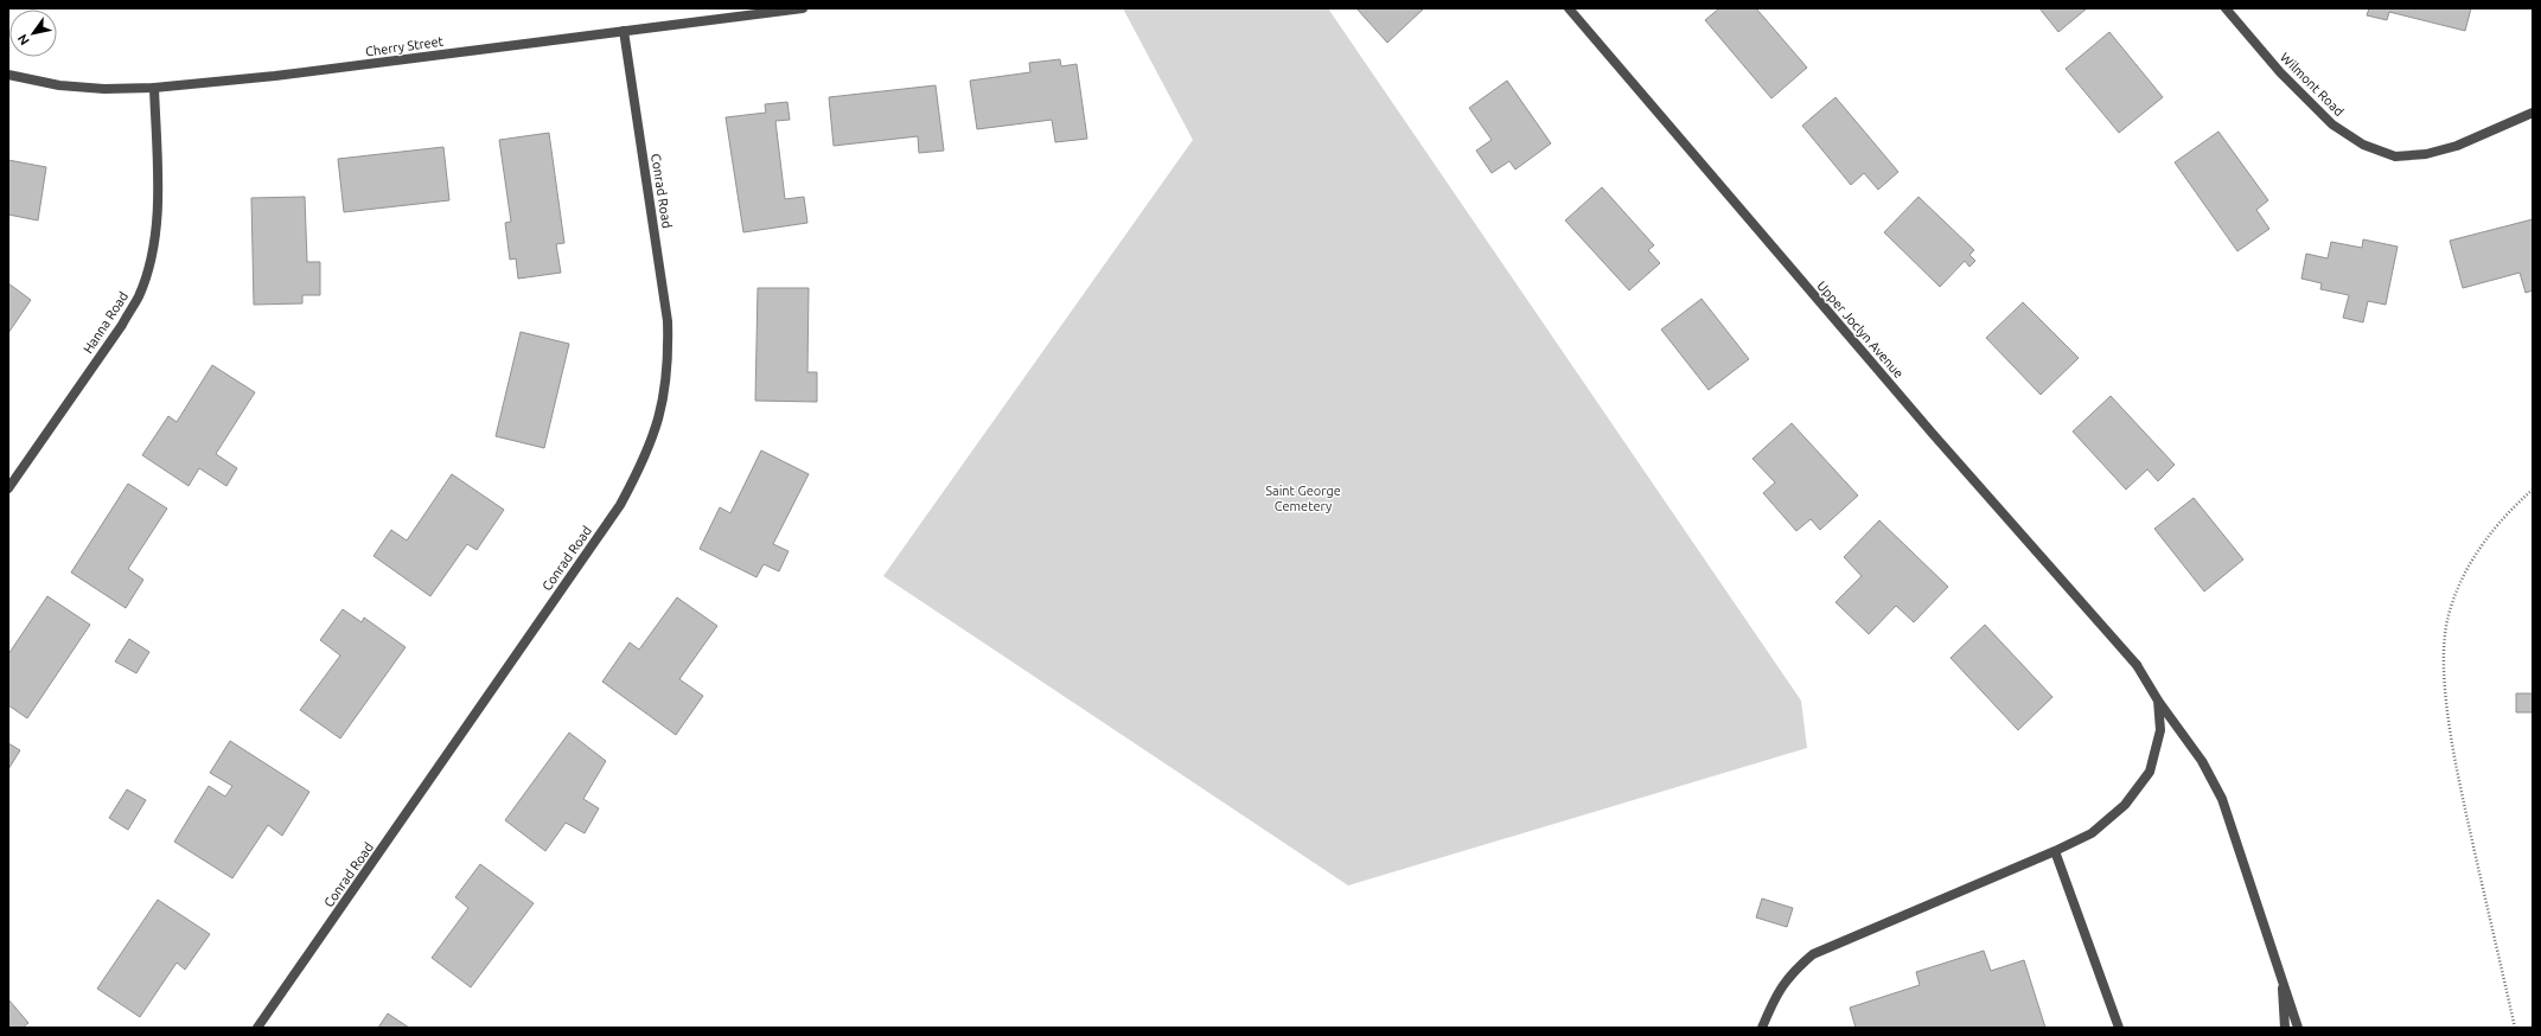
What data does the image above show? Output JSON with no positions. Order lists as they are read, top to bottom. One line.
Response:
{"streets":{"street":["Cherry Street","Wilmont Road","Conrad Road","Hanna Road","Upper Joclyn Avenue"]},"crossings":[["Cherry Street","Conrad Road"],["Cherry Street","Hanna Road"]],"parks":["Saint George Cemetery"],"north":"bottom left"}
